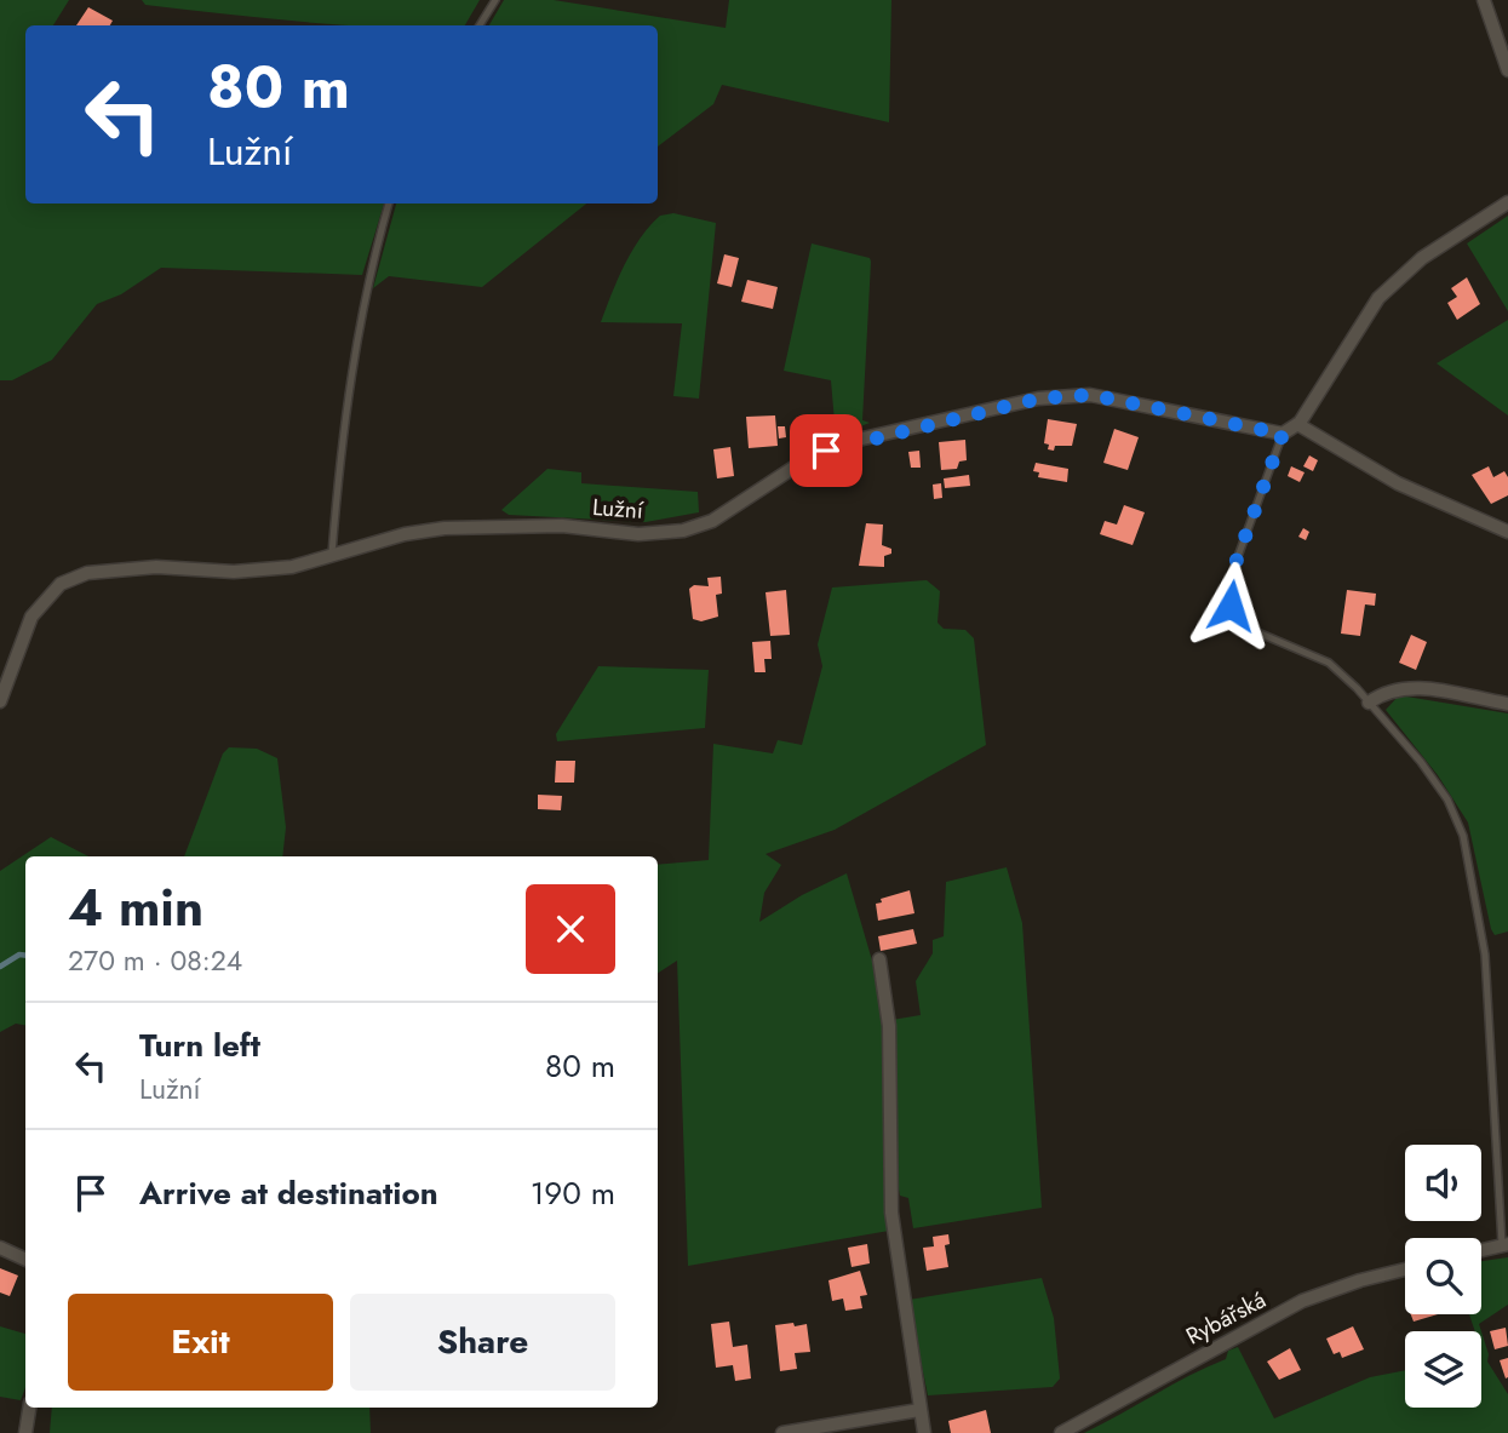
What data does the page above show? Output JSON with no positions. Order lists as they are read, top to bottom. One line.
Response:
{"streets":{"street":["Lužní","Rybářská"]},"page":{"turn":["80 m","Lužní"],"heading":["4 min","270 m · 08:24"],"list":[{"name":"Turn left","note":"Lužní","value":"80 m"},{"name":"Arrive at destination","value":"190 m"}],"buttons":["Exit","Share"]}}
